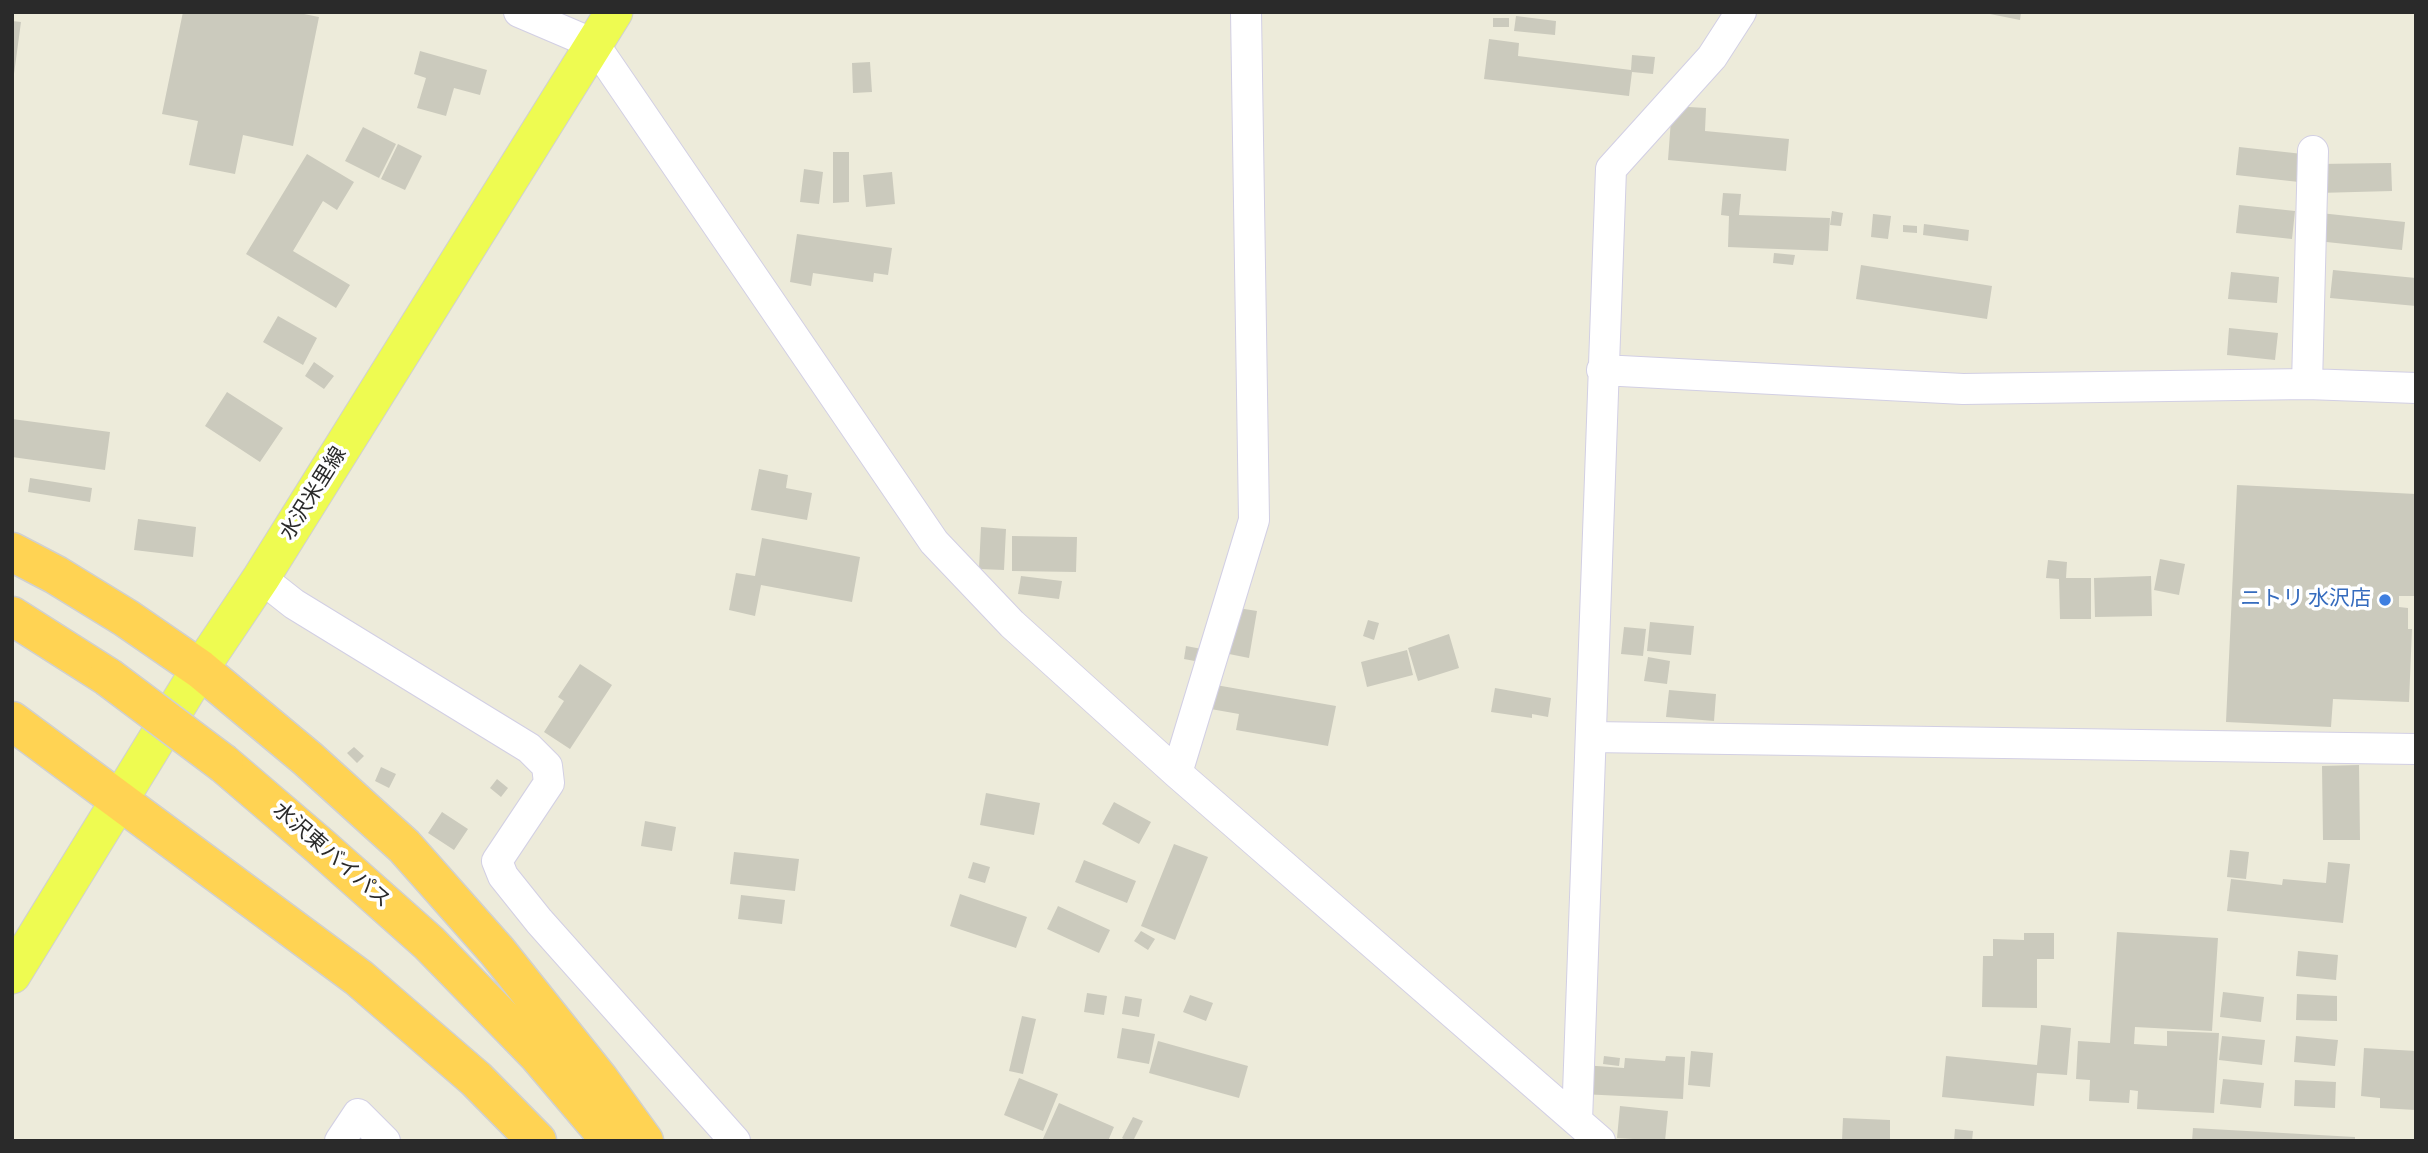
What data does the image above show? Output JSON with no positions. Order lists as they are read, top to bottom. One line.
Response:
{"streets":{"highway":["水沢東バイパス"],"main road":["水沢米里線"]},"places":["ニトリ 水沢店"]}
